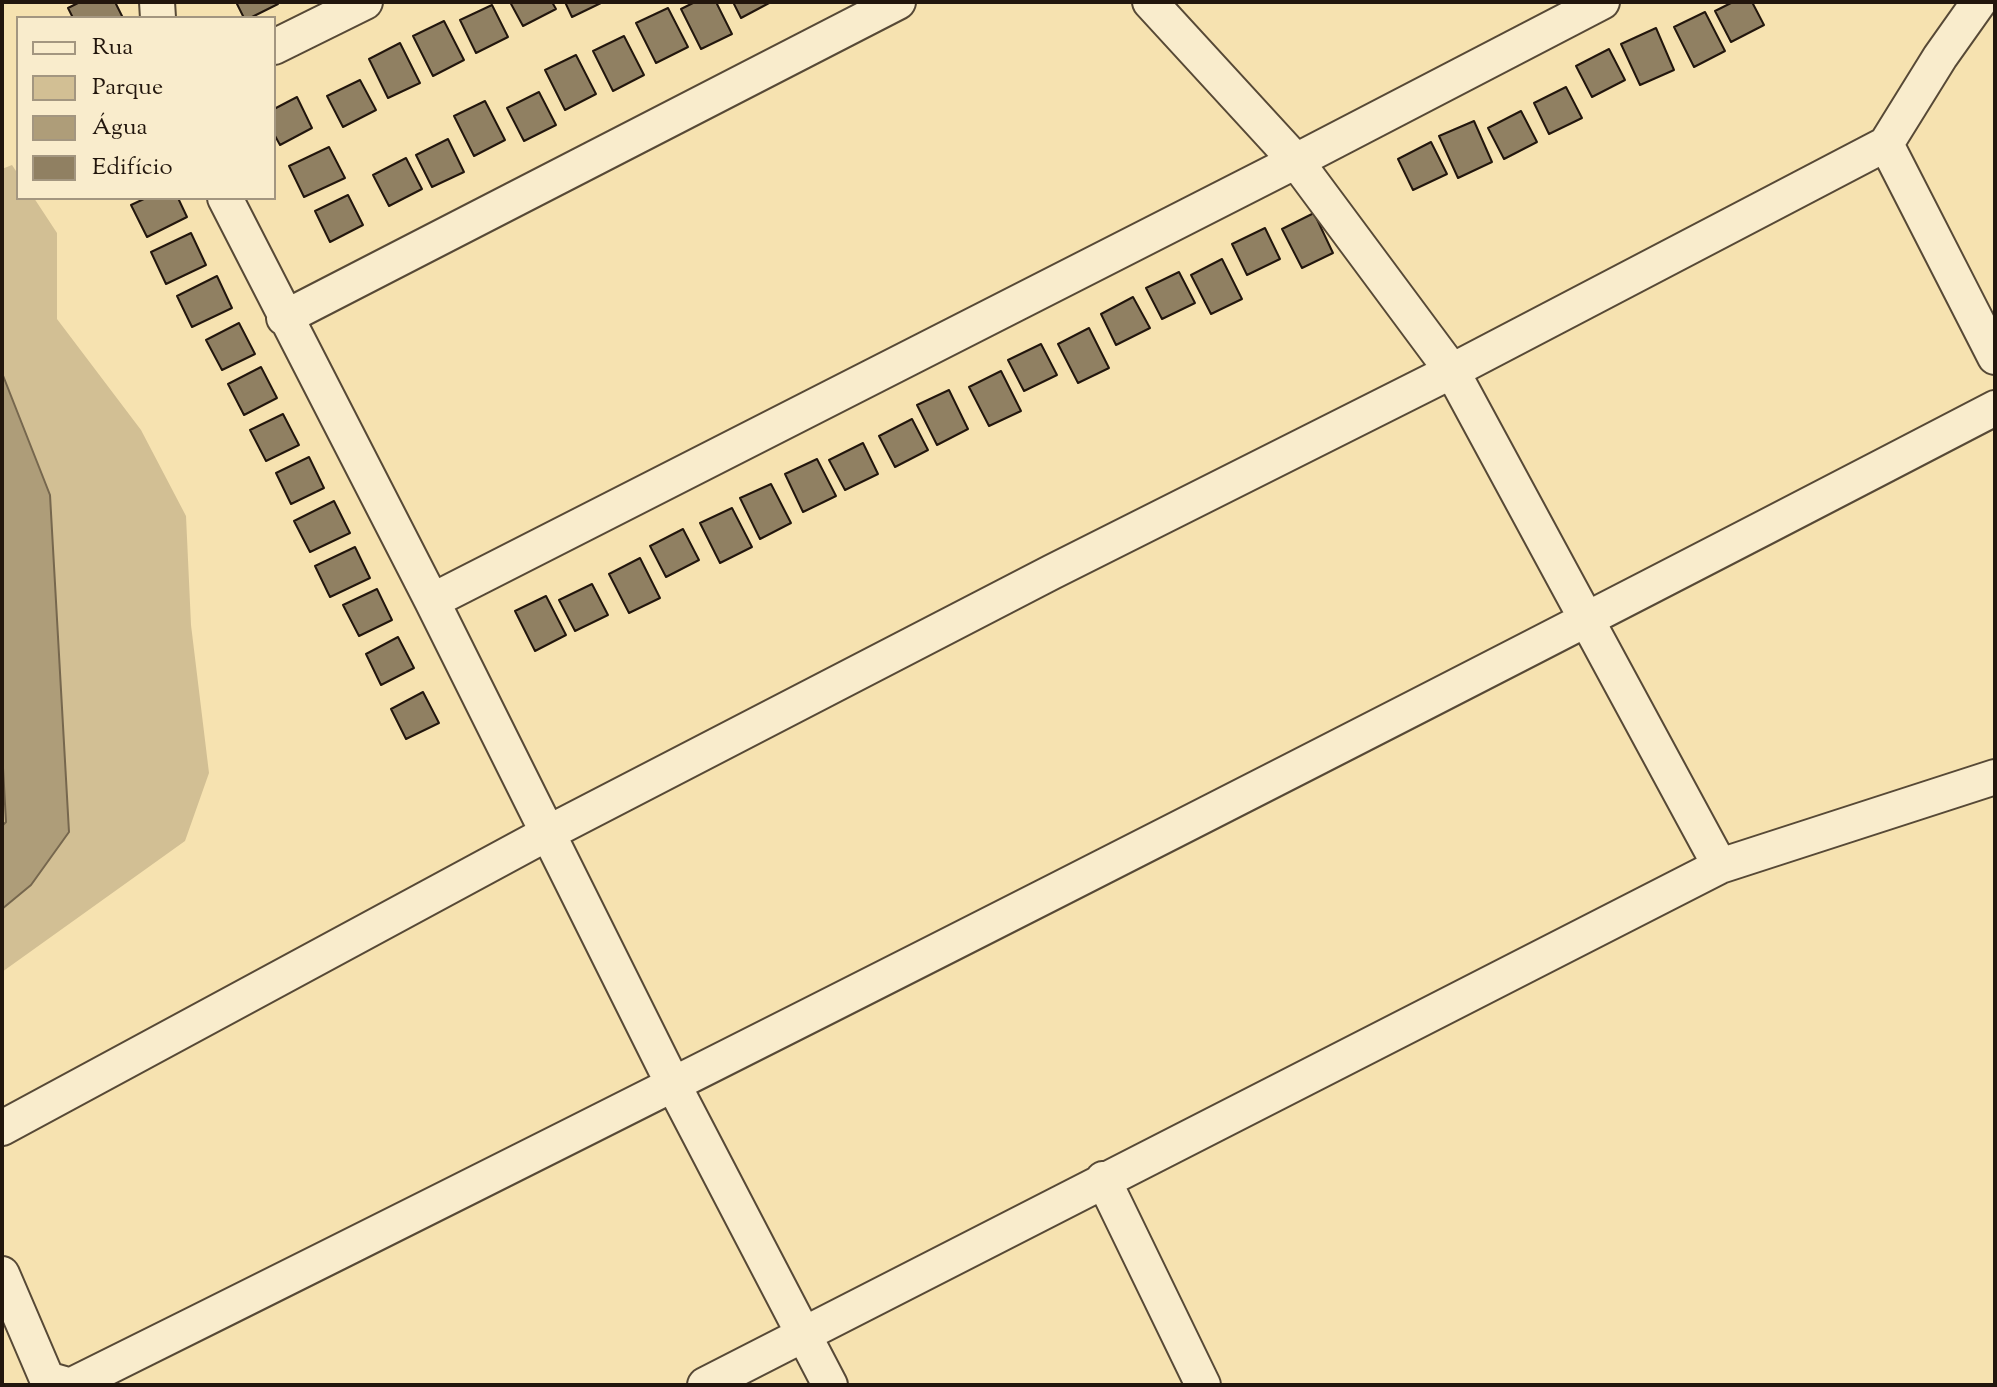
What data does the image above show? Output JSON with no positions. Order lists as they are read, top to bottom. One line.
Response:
{"legend":["Rua","Parque","Água","Edifício"]}
